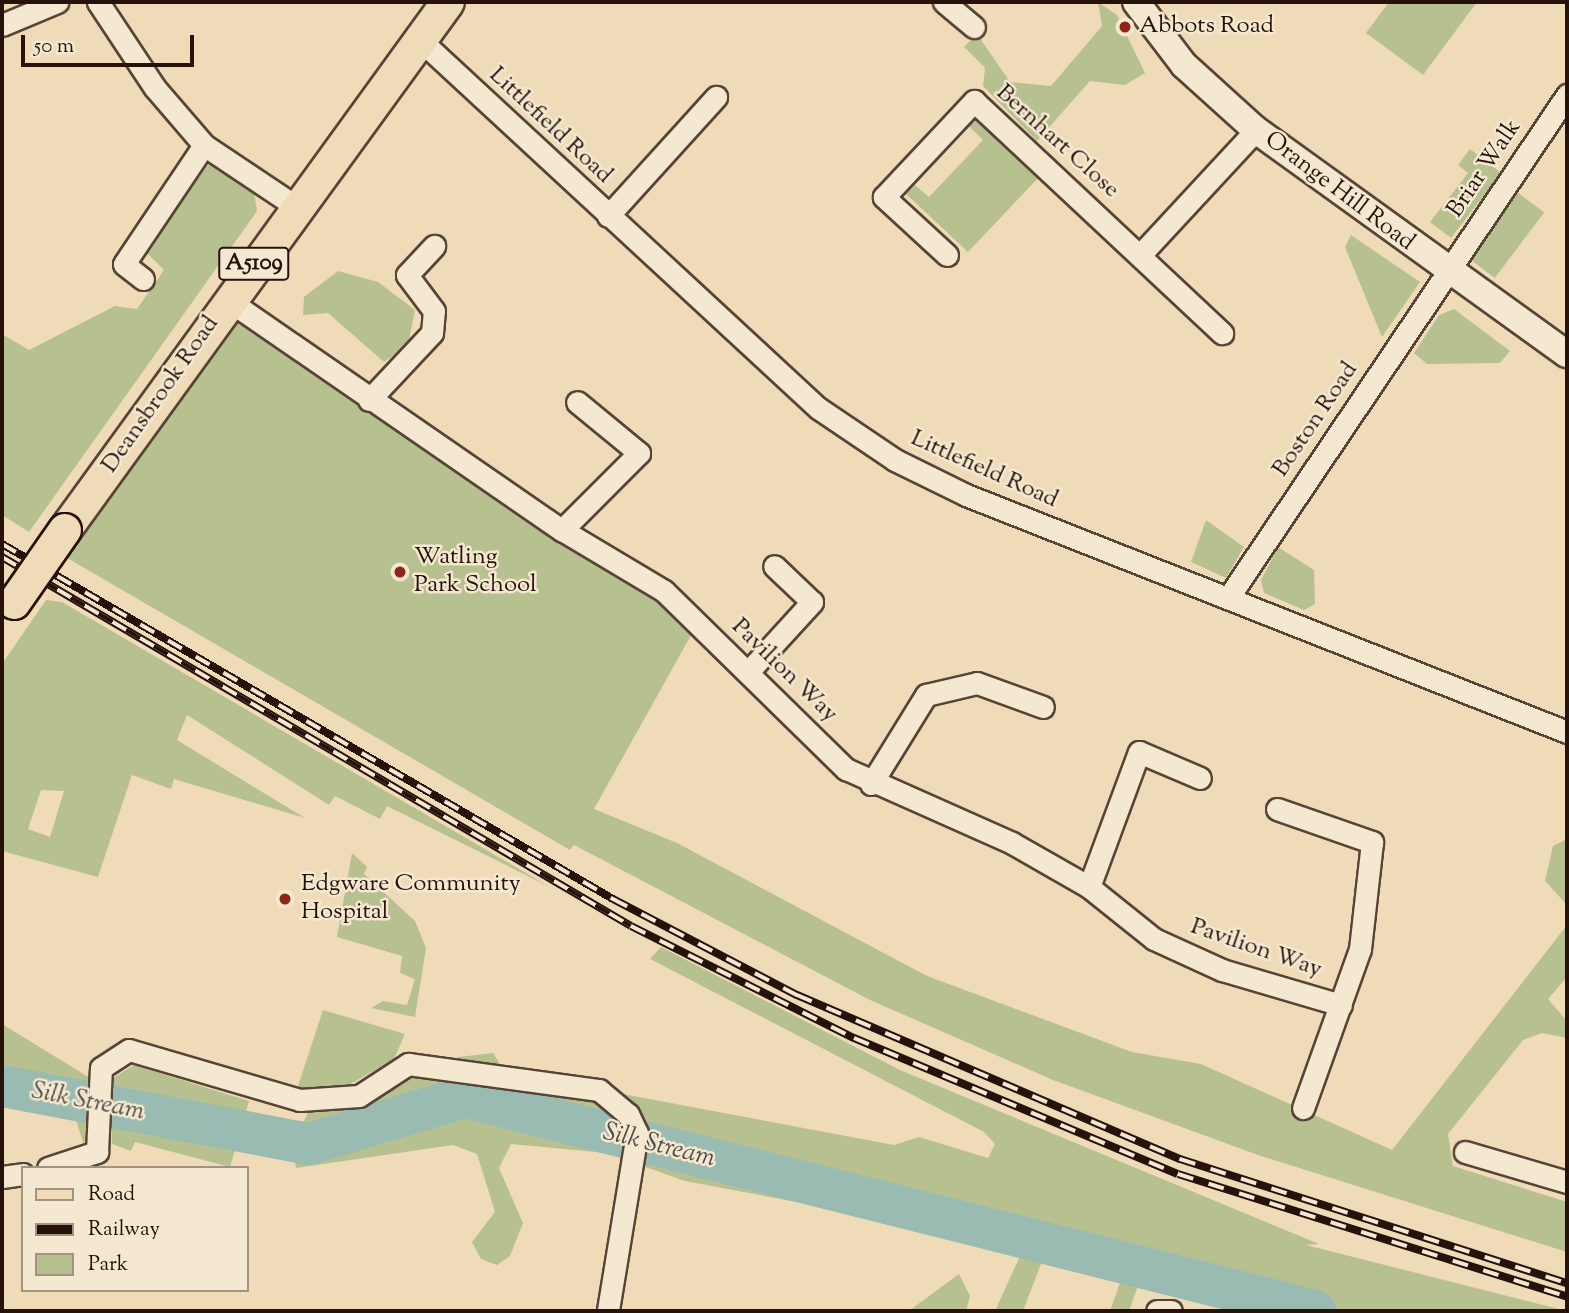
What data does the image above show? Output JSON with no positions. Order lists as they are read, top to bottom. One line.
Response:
{"streets":{"main road":["A5109","Deansbrook Road"],"street":["Littlefield Road","Bernhart Close","Briar Walk","Orange Hill Road","Boston Road","Pavilion Way"]},"crossings":[["Littlefield Road","Deansbrook Road"],["Littlefield Road","Boston Road"],["Briar Walk","Orange Hill Road"],["Briar Walk","Boston Road"],["Orange Hill Road","Boston Road"],["Deansbrook Road","Pavilion Way"]],"water":["Silk Stream"],"places":["Abbots Road","Watling Park School","Edgware Community Hospital"],"legend":["Road","Railway","Park"],"scale_bar":"50 m"}
